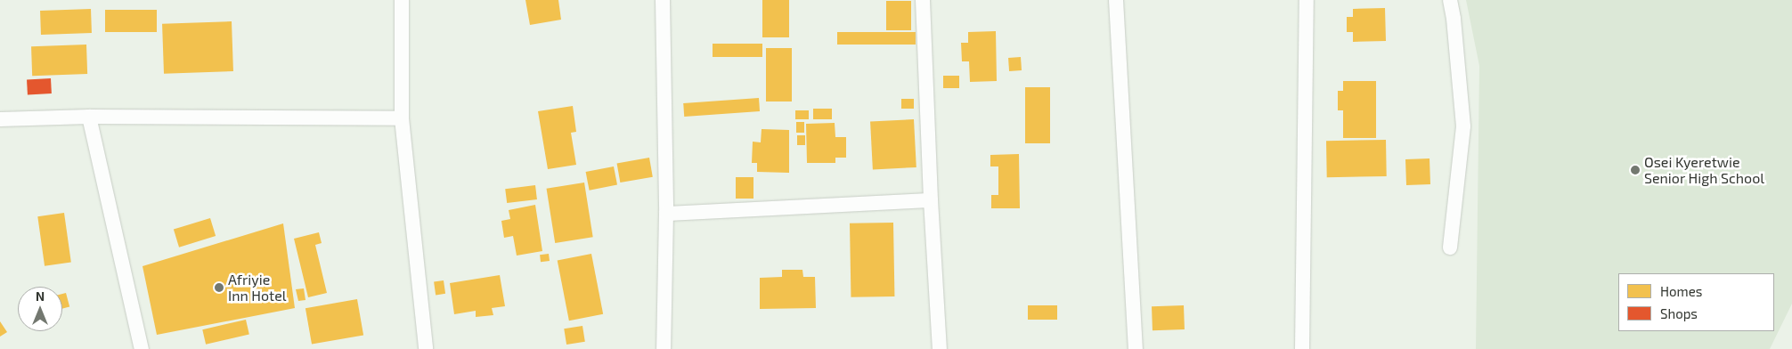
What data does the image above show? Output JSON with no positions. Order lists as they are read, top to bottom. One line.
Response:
{"places":["Osei Kyeretwie Senior High School","Afriyie Inn Hotel"],"legend":["Homes","Shops"],"north":"top"}
